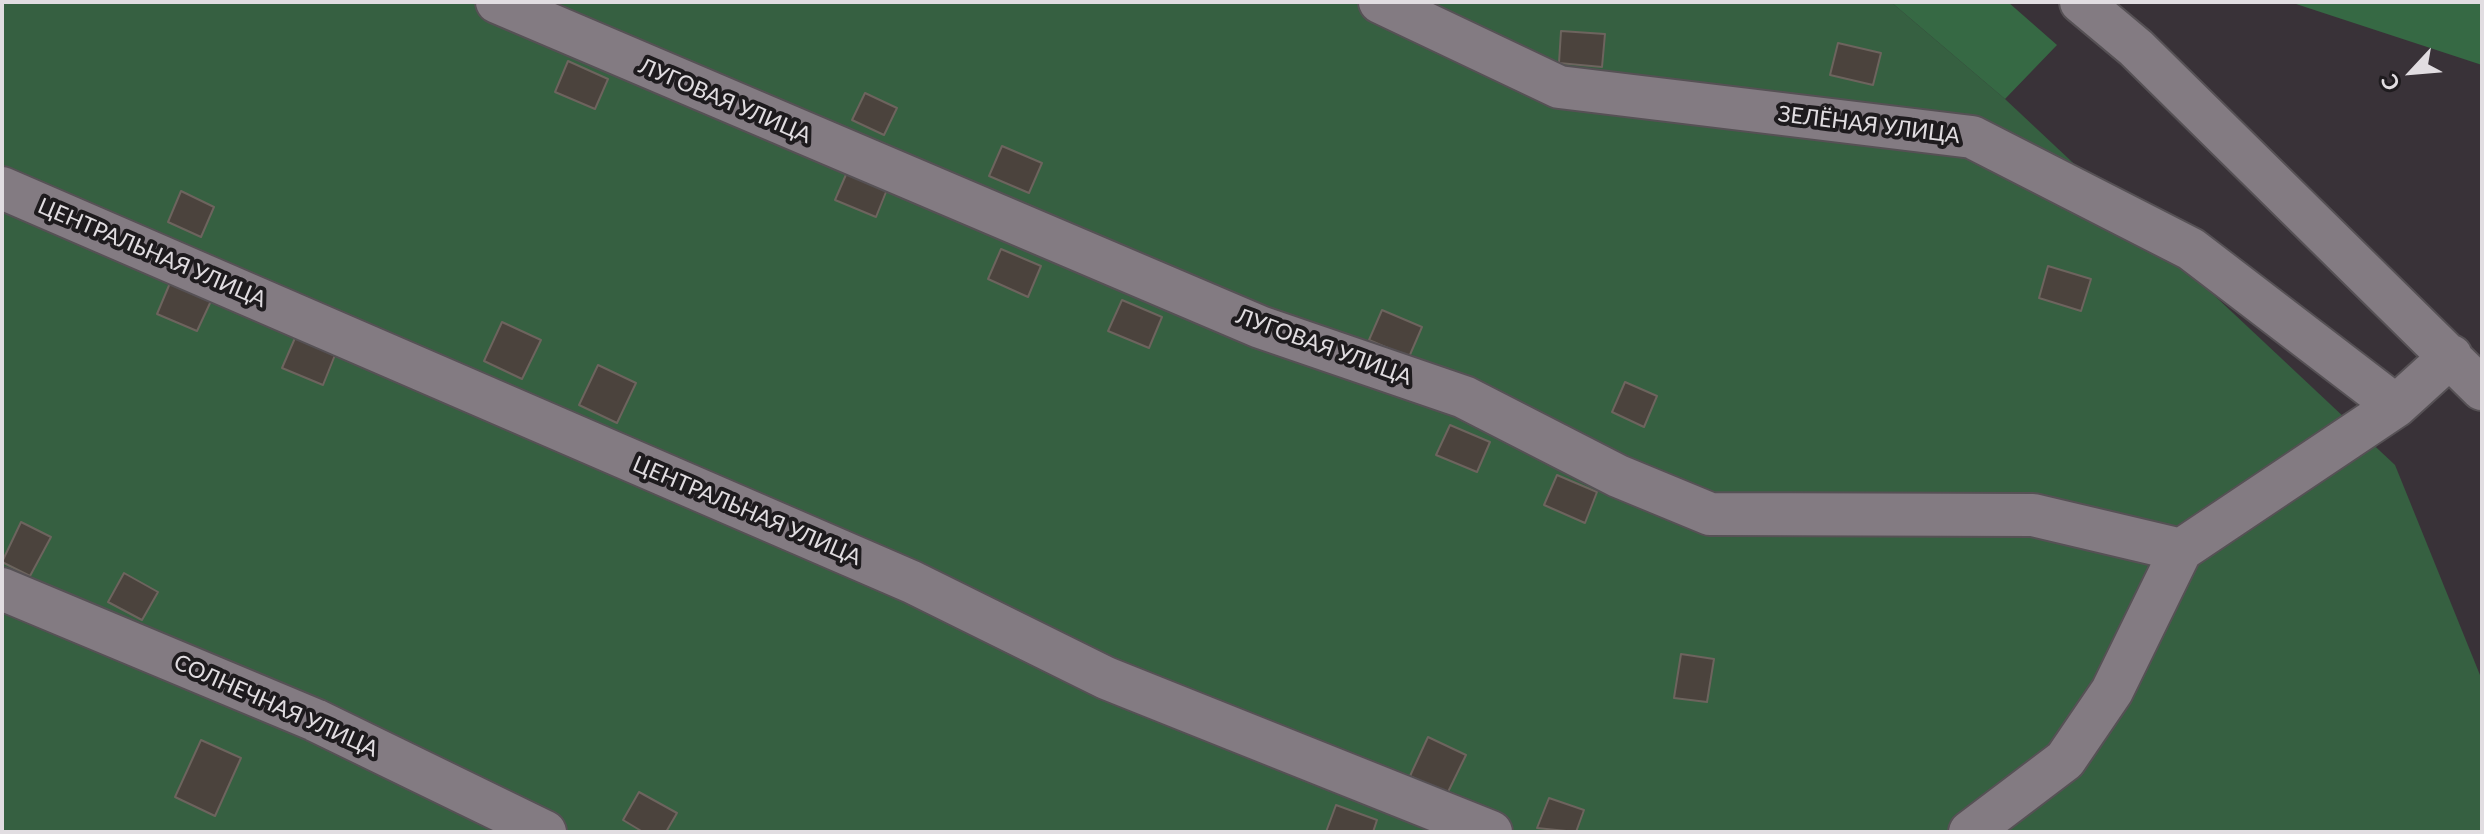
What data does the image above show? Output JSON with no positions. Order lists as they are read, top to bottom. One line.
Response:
{"streets":{"street":["ЛУГОВАЯ УЛИЦА","ЗЕЛЁНАЯ УЛИЦА","ЦЕНТРАЛЬНАЯ УЛИЦА","СОЛНЕЧНАЯ УЛИЦА"]},"north":"bottom left"}
